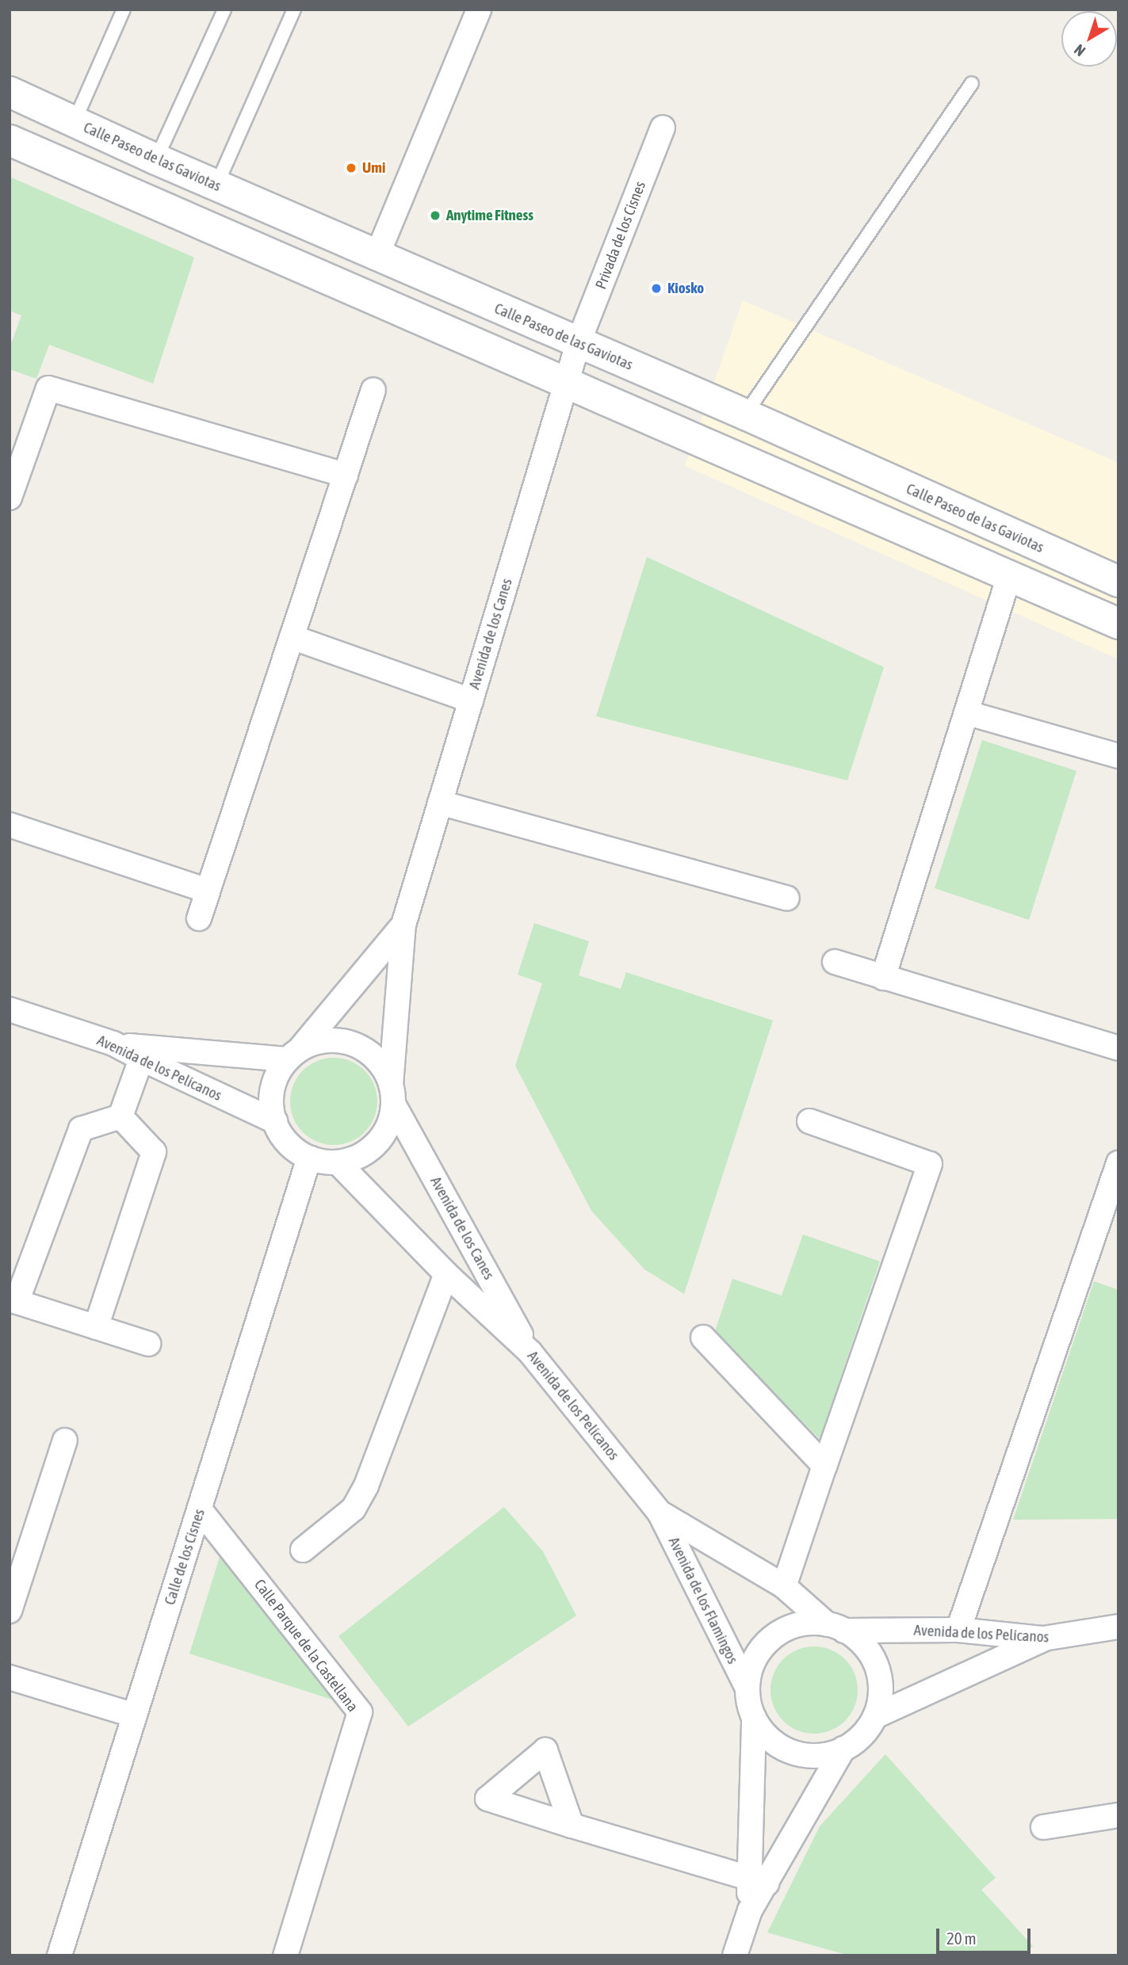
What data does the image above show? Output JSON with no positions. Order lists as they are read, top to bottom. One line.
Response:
{"streets":{"main road":["Calle Paseo de las Gaviotas"],"street":["Privada de los Cisnes","Avenida de los Canes","Avenida de los Pelícanos","Calle de los Cisnes","Avenida de los Flamingos","Calle Parque de la Castellana"]},"crossings":[["Calle Paseo de las Gaviotas","Privada de los Cisnes"],["Calle Paseo de las Gaviotas","Avenida de los Canes"],["Privada de los Cisnes","Avenida de los Canes"],["Avenida de los Canes","Avenida de los Pelícanos"],["Avenida de los Canes","Calle de los Cisnes"],["Avenida de los Pelícanos","Calle de los Cisnes"],["Avenida de los Pelícanos","Avenida de los Flamingos"],["Calle de los Cisnes","Calle Parque de la Castellana"]],"places":["Umi","Anytime Fitness","Kiosko"],"scale_bar":"20 m","north":"bottom left"}
